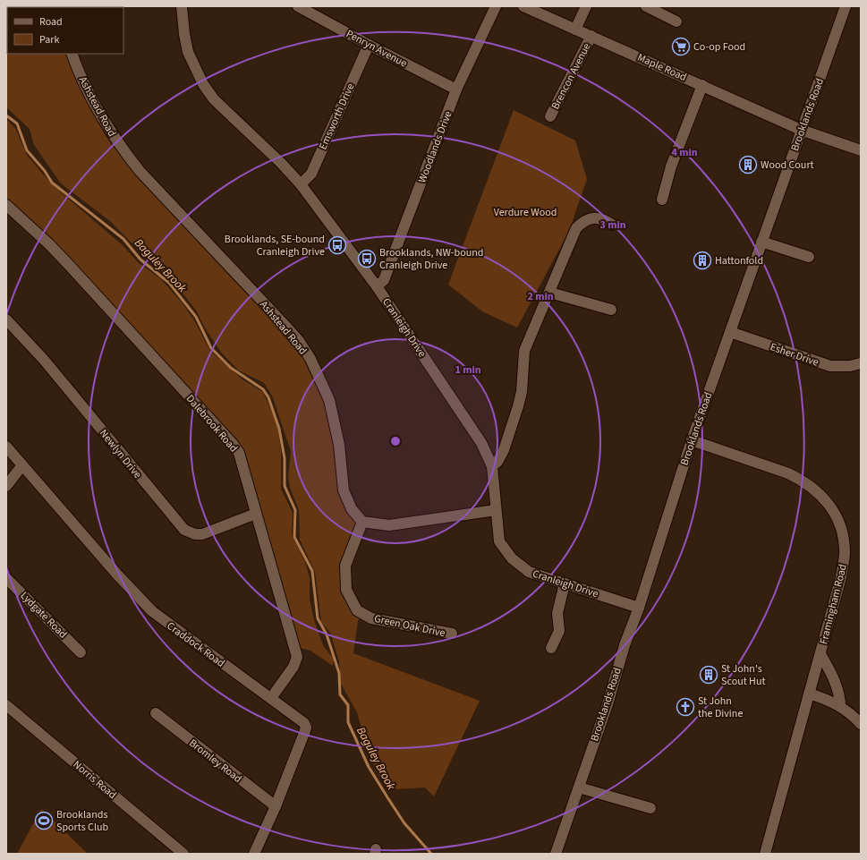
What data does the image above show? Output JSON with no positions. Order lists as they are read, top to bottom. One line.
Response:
{"streets":{"street":["Penryn Avenue","Maple Road","Brencon Avenue","Ashstead Road","Brooklands Road","Emsworth Drive","Woodlands Drive","Cranleigh Drive","Esher Drive","Dalebrook Road","Newlyn Drive","Framingham Road","Lydgate Road","Green Oak Drive","Craddock Road","Bromley Road","Norris Road"]},"crossings":[["Penryn Avenue","Emsworth Drive"],["Penryn Avenue","Woodlands Drive"],["Maple Road","Brencon Avenue"],["Maple Road","Brooklands Road"],["Ashstead Road","Green Oak Drive"],["Brooklands Road","Cranleigh Drive"],["Brooklands Road","Esher Drive"],["Brooklands Road","Framingham Road"],["Emsworth Drive","Cranleigh Drive"],["Woodlands Drive","Cranleigh Drive"],["Dalebrook Road","Newlyn Drive"],["Dalebrook Road","Craddock Road"],["Craddock Road","Bromley Road"]],"water":["Baguley Brook"],"parks":["Verdure Wood"],"places":{"supermarket":["Co-op Food"],"building":["Wood Court","Hattonfold","St John's Scout Hut"],"bus stop":["Brooklands, SE-bound Cranleigh Drive","Brooklands, NW-bound Cranleigh Drive"],"church":["St John the Divine"],"sports":["Brooklands Sports Club"]},"legend":["Road","Park"],"rings":["4 min","3 min","2 min","1 min"]}
